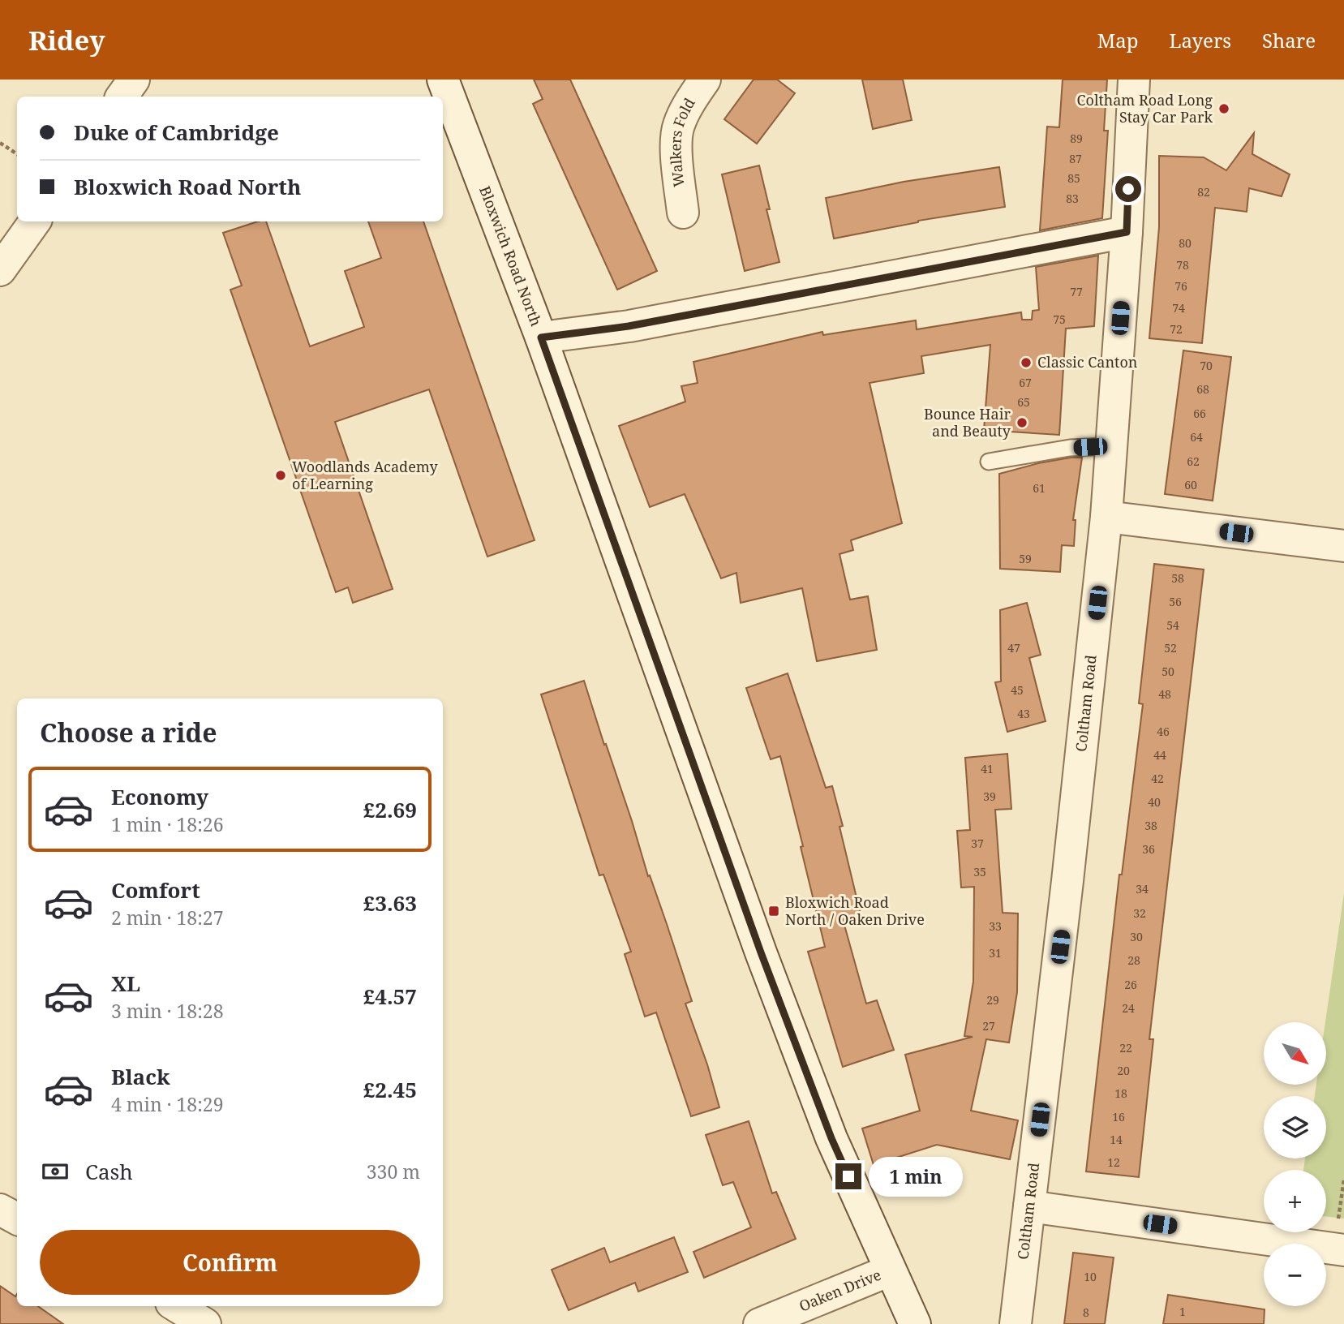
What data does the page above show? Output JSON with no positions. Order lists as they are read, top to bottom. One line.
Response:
{"streets":{"street":["Walkers Fold","Bloxwich Road North","Coltham Road","Oaken Drive"]},"crossings":[["Bloxwich Road North","Oaken Drive"]],"places":{"other":["Coltham Road Long Stay Car Park","Classic Canton","Bounce Hair and Beauty","Woodlands Academy of Learning"],"transit":["Bloxwich Road North / Oaken Drive"]},"house_numbers":["89","87","85","82","83","80","78","76","77","74","75","72","70","67","68","65","66","64","62","60","61","59","58","56","54","47","52","50","45","48","43","46","44","41","42","39","40","38","37","36","35","34","32","33","30","31","28","26","29","24","27","22","20","18","16","14","12","10","1","8"],"north":"bottom right","page":{"header":"Ridey","nav":["Map","Layers","Share"],"banner":["Duke of Cambridge","Bloxwich Road North"],"heading":"Choose a ride","list":[{"name":"Economy","note":"1 min · 18:26","value":"£2.69"},{"name":"Comfort","note":"2 min · 18:27","value":"£3.63"},{"name":"XL","note":"3 min · 18:28","value":"£4.57"},{"name":"Black","note":"4 min · 18:29","value":"£2.45"}],"map_buttons":["+","−"],"pay":["Cash","330 m"],"bubble":"1 min","buttons":"Confirm"}}
